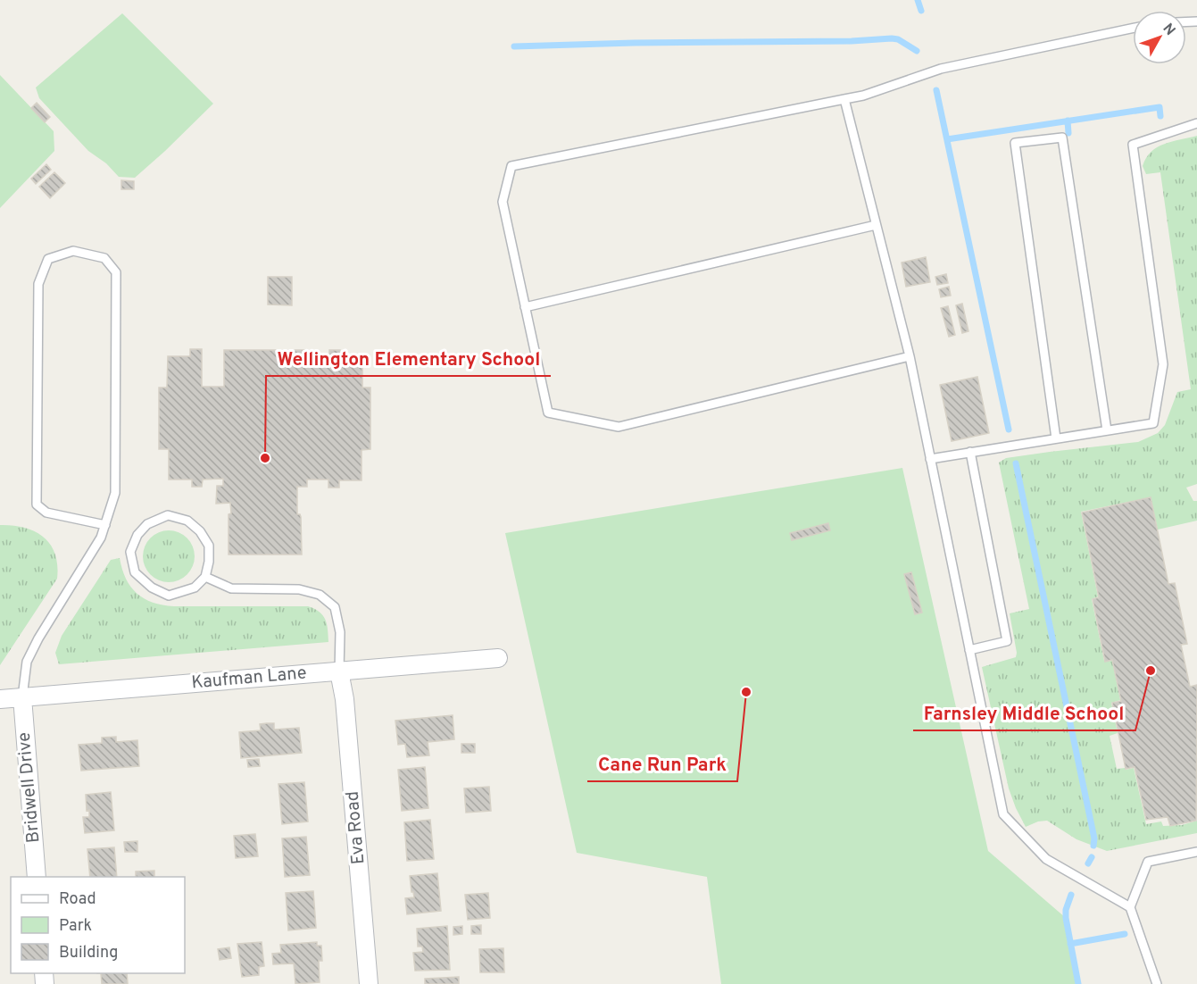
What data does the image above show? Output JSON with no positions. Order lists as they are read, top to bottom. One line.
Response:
{"streets":{"street":["Kaufman Lane","Bridwell Drive","Eva Road"]},"crossings":[["Kaufman Lane","Bridwell Drive"],["Kaufman Lane","Eva Road"]],"places":["Wellington Elementary School","Farnsley Middle School","Cane Run Park"],"legend":["Road","Park","Building"],"north":"top right"}
